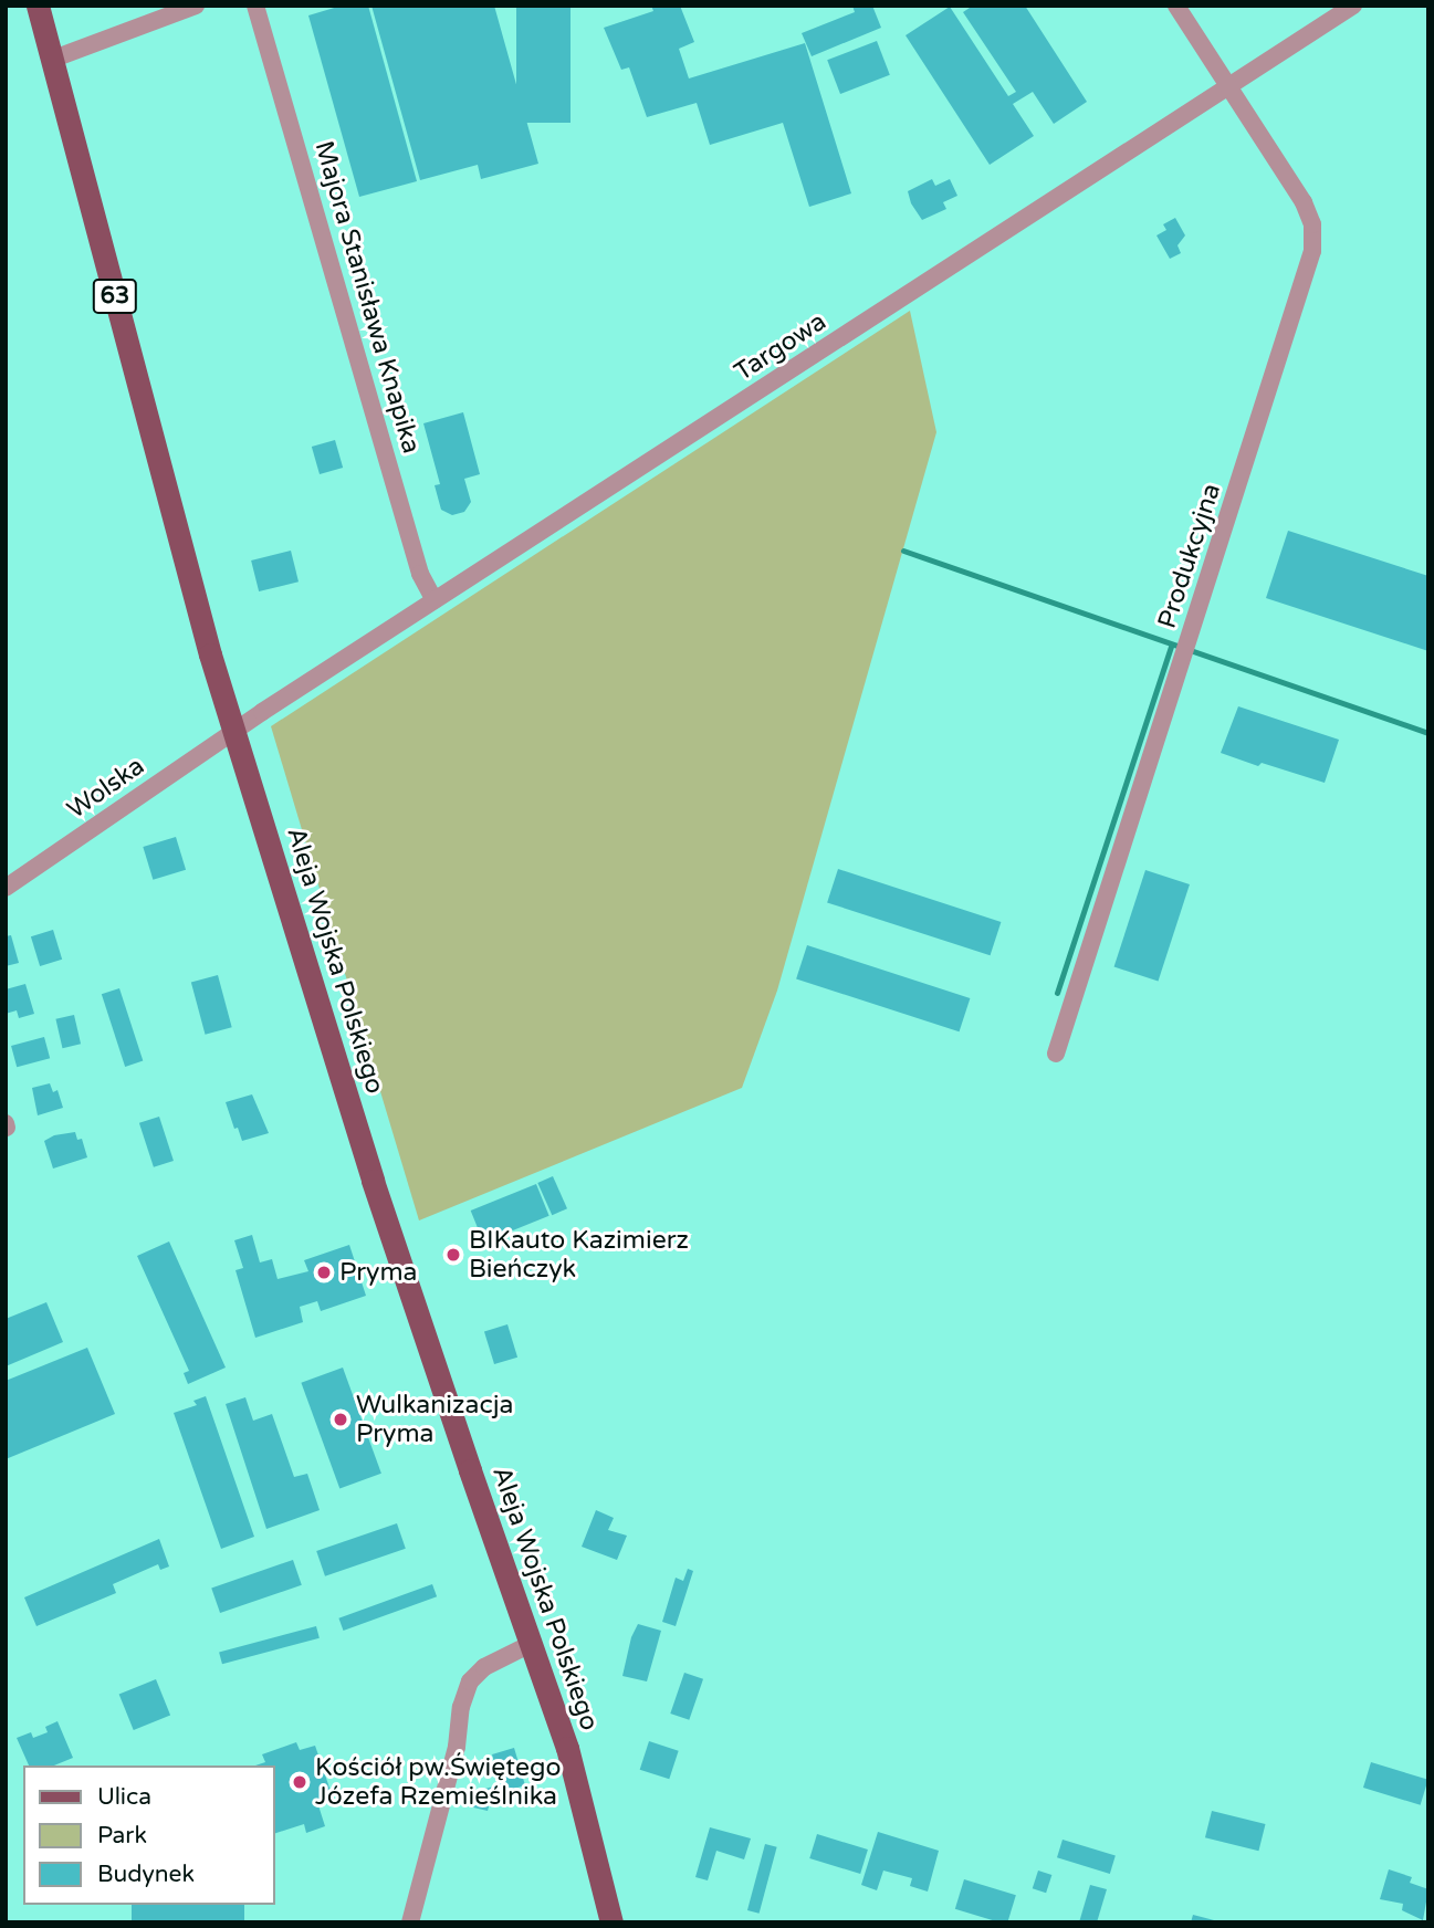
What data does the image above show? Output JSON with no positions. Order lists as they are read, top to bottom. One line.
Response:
{"streets":{"main road":["63","Aleja Wojska Polskiego"],"street":["Majora Stanisława Knapika","Targowa","Produkcyjna","Wolska"]},"crossings":[["Majora Stanisława Knapika","Targowa"],["Targowa","Produkcyjna"],["Targowa","Wolska"],["Targowa","Aleja Wojska Polskiego"],["Wolska","Aleja Wojska Polskiego"]],"places":["BIKauto Kazimierz Bieńczyk","Pryma","Wulkanizacja Pryma","Kościół pw.Świętego Józefa Rzemieślnika"],"legend":["Ulica","Park","Budynek"]}
